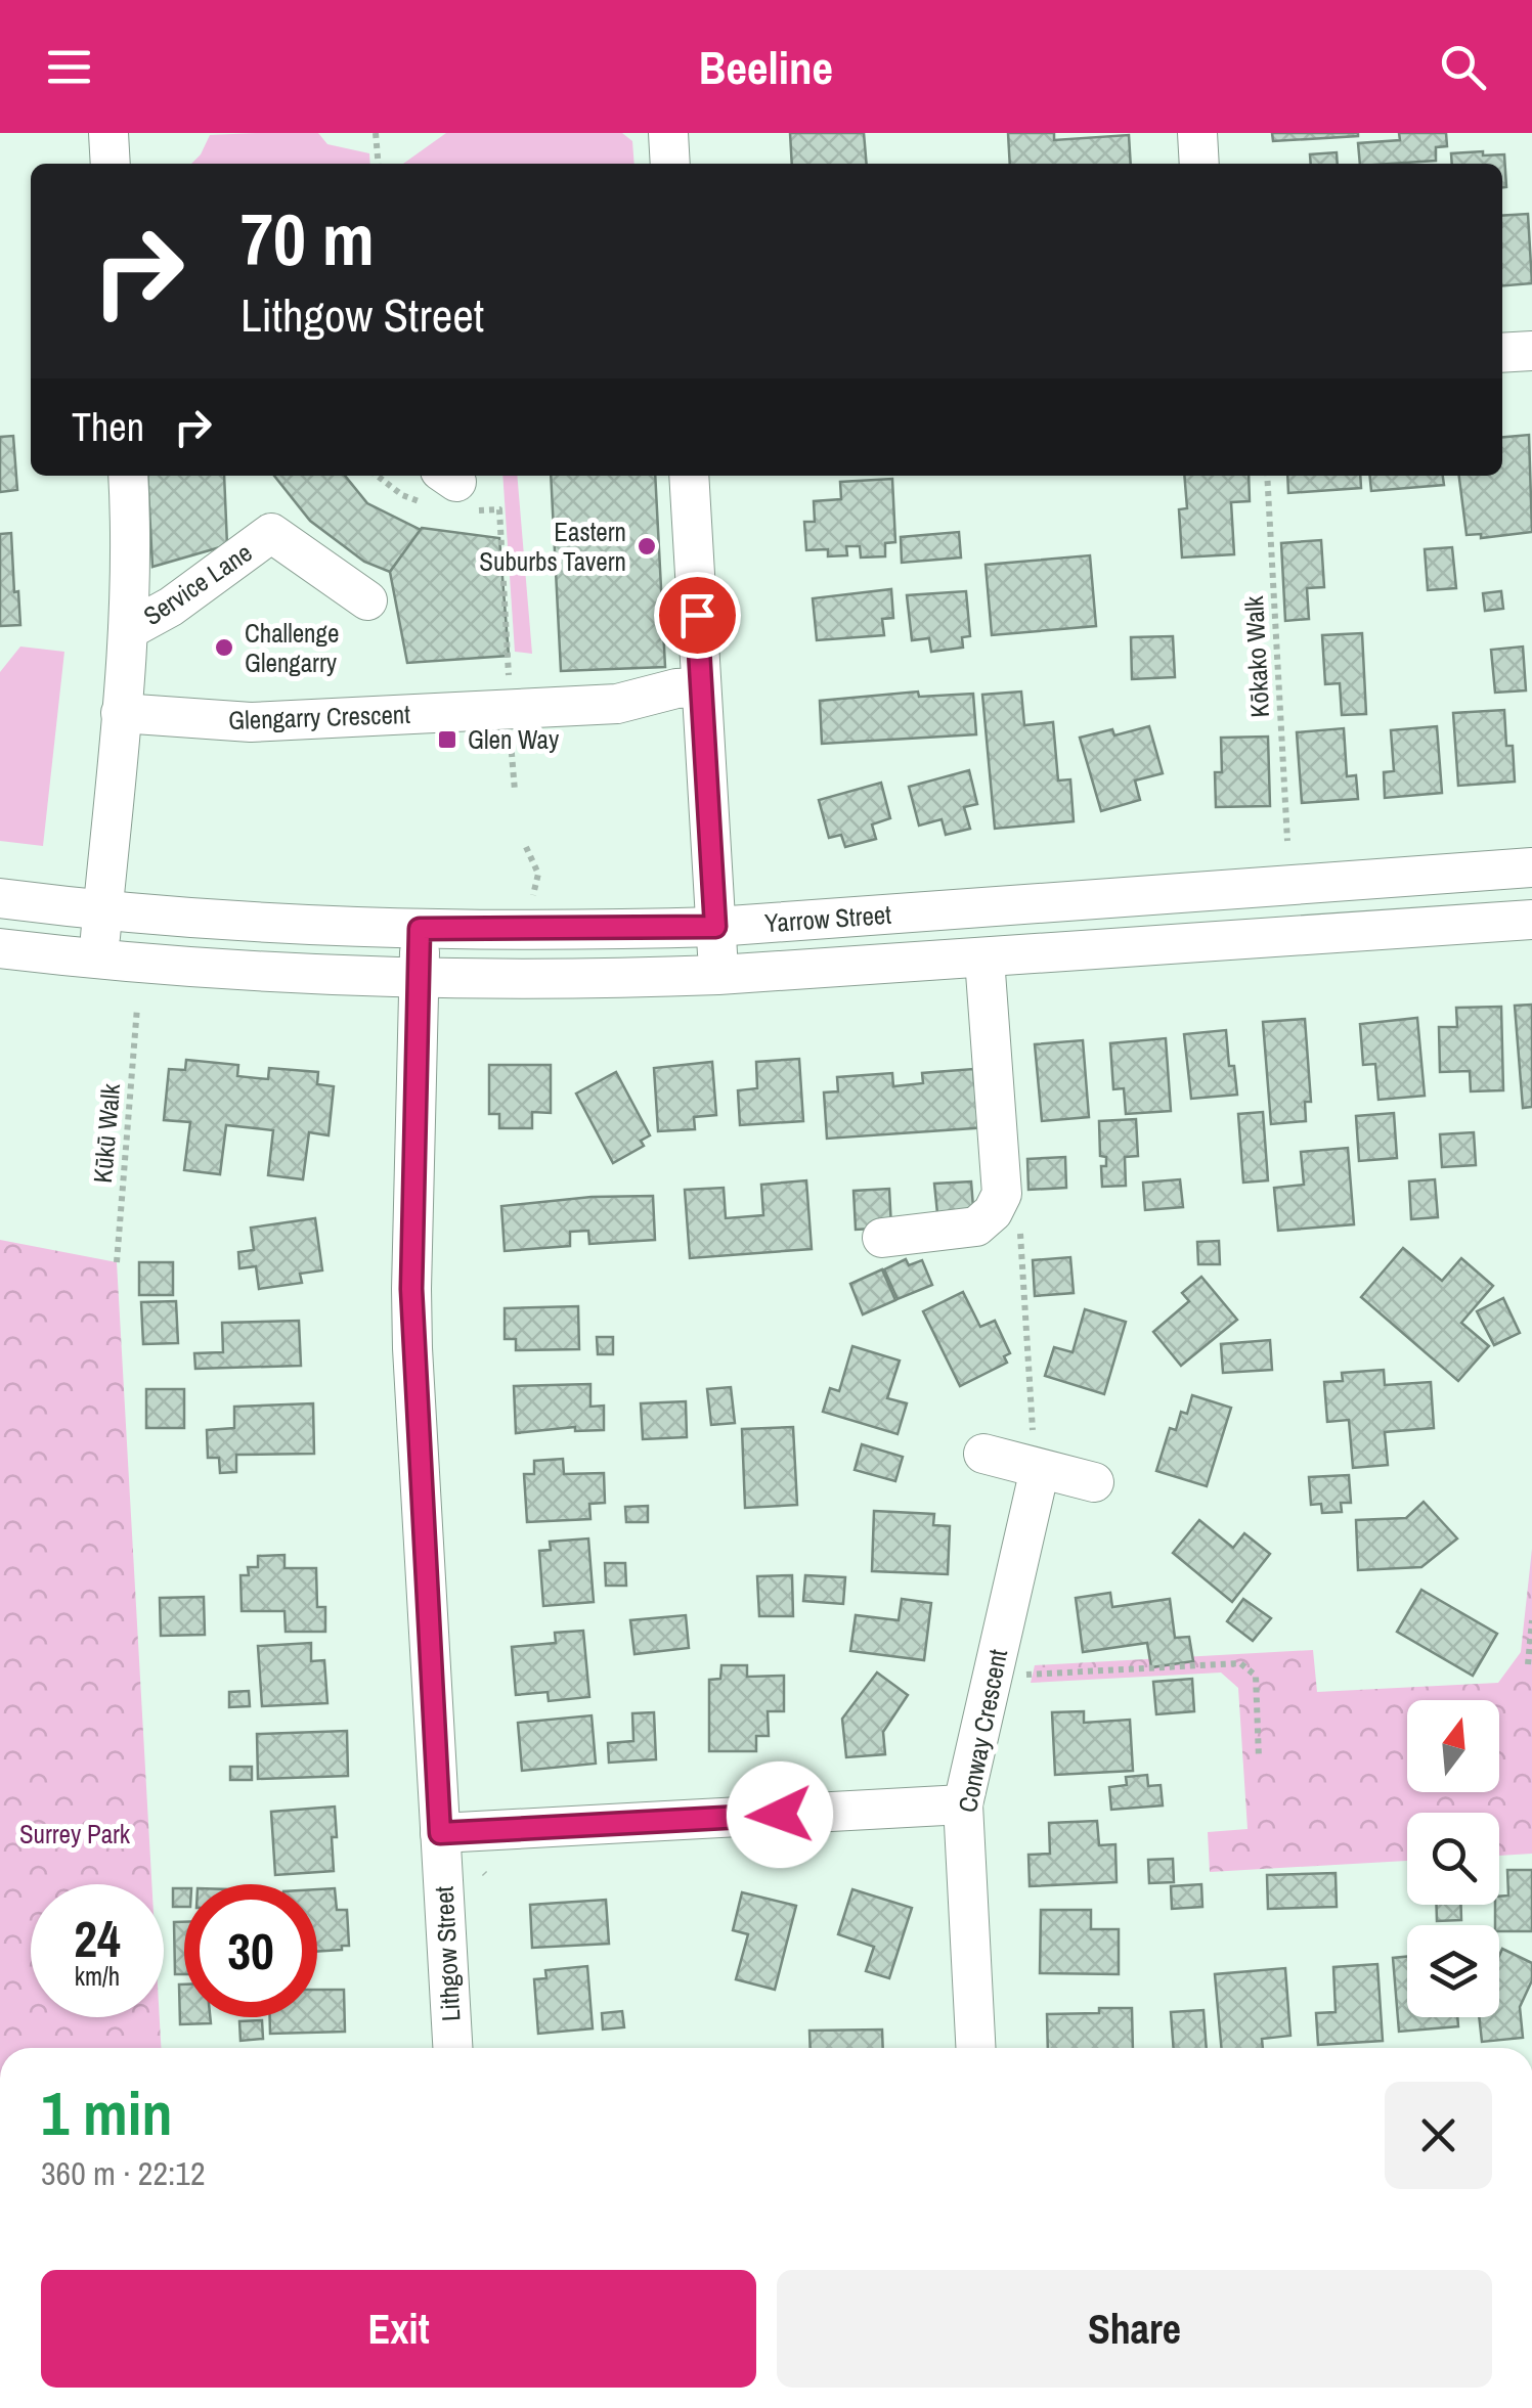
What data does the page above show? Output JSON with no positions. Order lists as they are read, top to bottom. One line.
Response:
{"streets":{"street":["Service Lane","Glengarry Crescent","Yarrow Street","Conway Crescent","Lithgow Street"],"path":["Kōkako Walk","Kūkū Walk"]},"crossings":[["Yarrow Street","Lithgow Street"]],"parks":["Surrey Park"],"places":{"other":["Eastern Suburbs Tavern","Challenge Glengarry"],"transit":["Glen Way"]},"north":"top","page":{"header":"Beeline","turn":["70 m","Lithgow Street"],"then":"Then","speed":"24 km/h","limit":"30","heading":["1 min","360 m · 22:12"],"buttons":["Exit","Share"]}}
